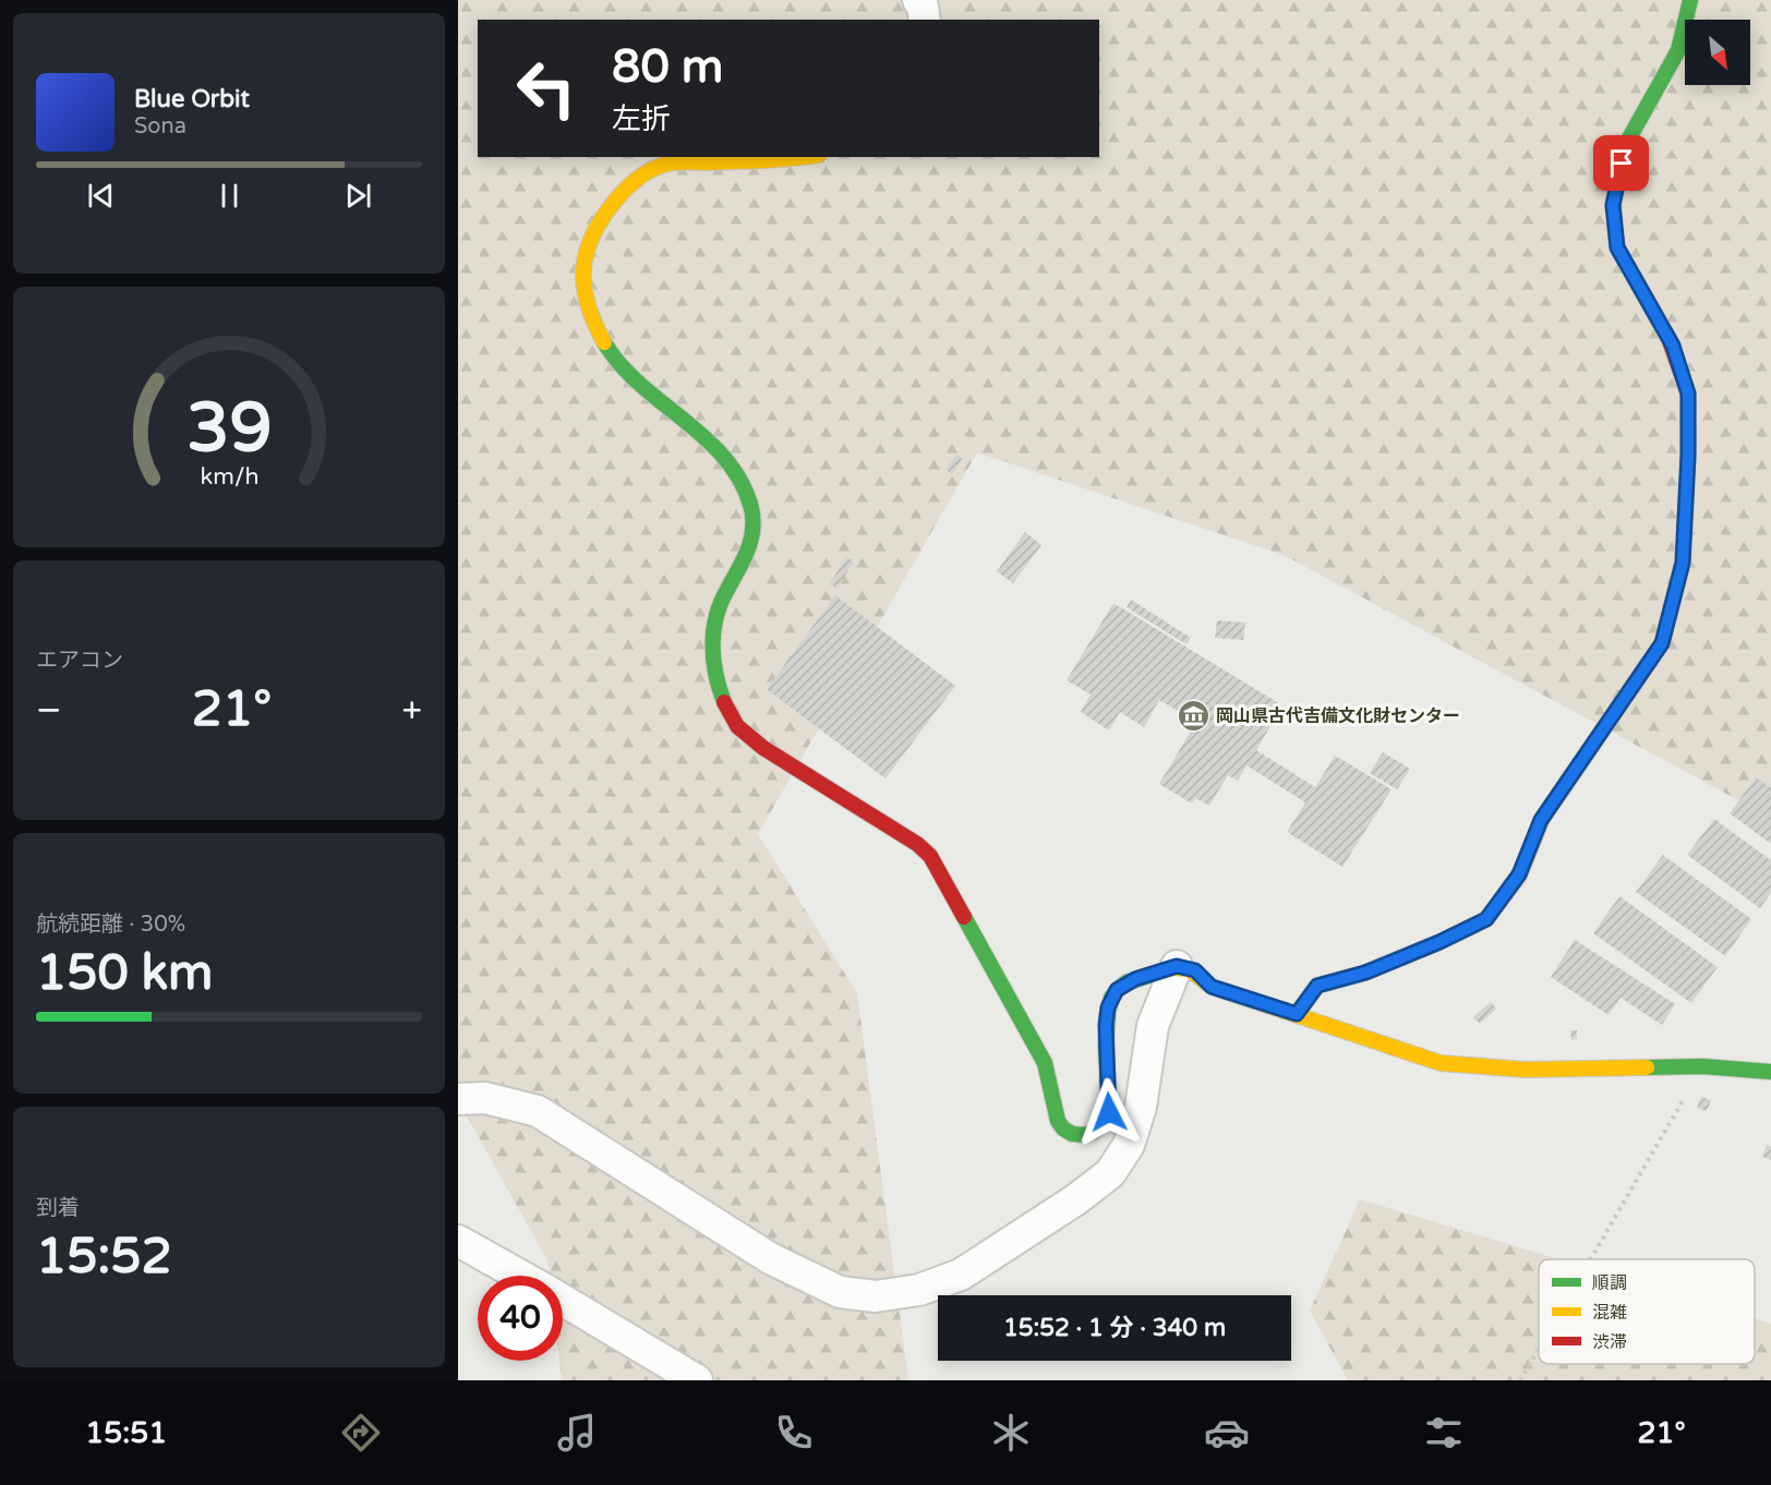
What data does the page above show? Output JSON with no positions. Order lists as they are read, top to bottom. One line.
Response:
{"places":{"museum":["岡山県古代吉備文化財センター"]},"legend":["順調","混雑","渋滞"],"north":"bottom right","page":{"turn":["80 m","左折"],"song":["Blue Orbit","Sona"],"tile":["エアコン",["航続距離 · 30%","150 km"],["到着","15:52"]],"heat":["−","21°","+"],"limit":"40","trip":"15:52 · 1 分 · 340 m","tabs":["15:51","21°"],"gauge":["39","km/h"]}}
